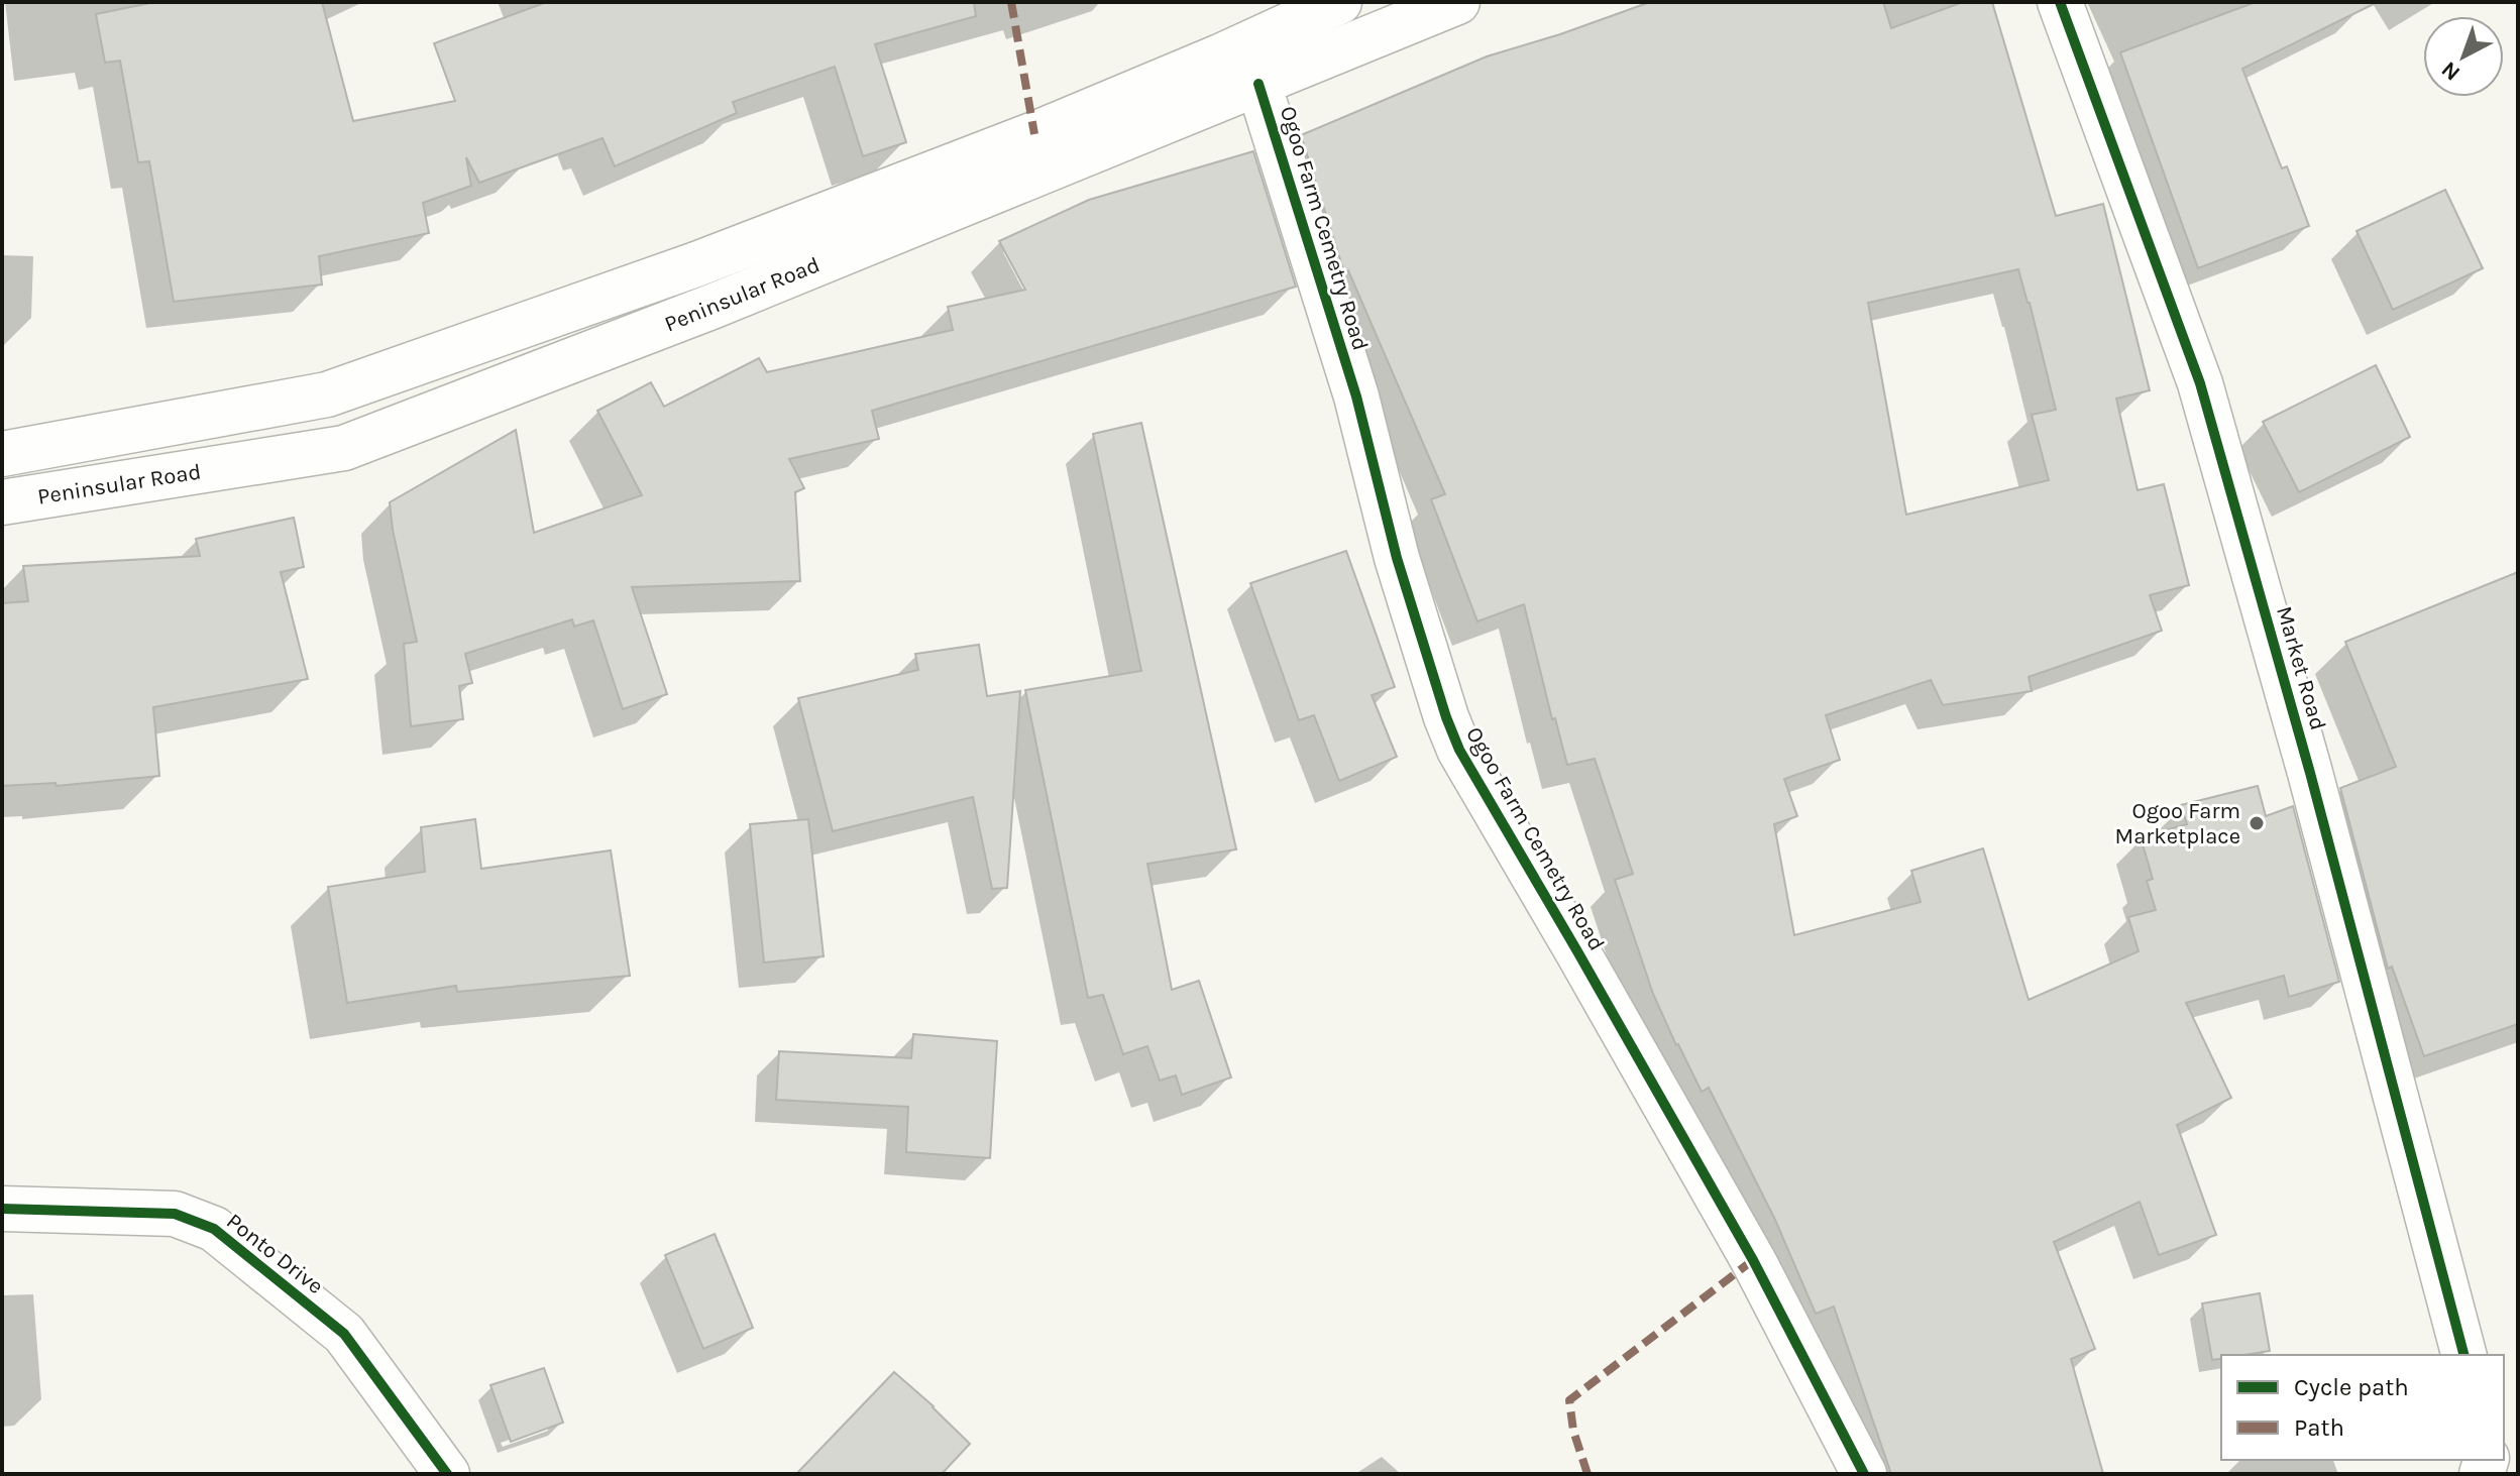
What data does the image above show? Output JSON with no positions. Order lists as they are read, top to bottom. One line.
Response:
{"streets":{"street":["Ogoo Farm Cemetry Road","Peninsular Road","Market Road","Ponto Drive"]},"crossings":[["Ogoo Farm Cemetry Road","Peninsular Road"]],"places":["Ogoo Farm Marketplace"],"legend":["Cycle path","Path"],"north":"bottom left"}
